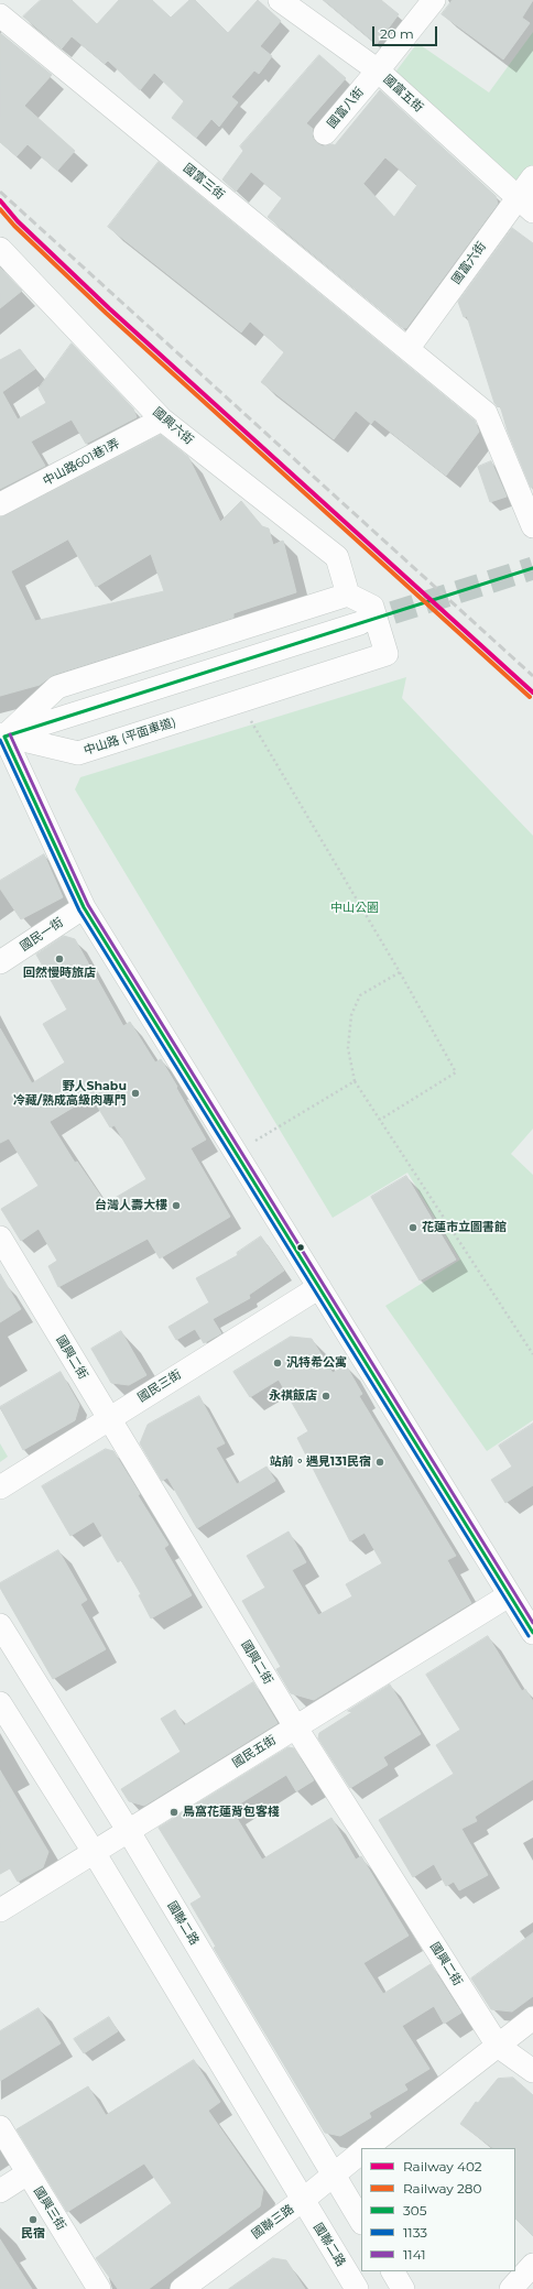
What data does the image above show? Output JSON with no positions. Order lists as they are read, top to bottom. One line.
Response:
{"streets":{"street":["國富五街","國富八街","國富三街","國富六街","國興六街","中山路601巷1弄","中山路 (平面車道)","國民一街","國興二街","國民三街","國民五街","國聯二路","國興三街","國聯三路"]},"crossings":[["國富五街","國富八街"],["國富五街","國富六街"],["國富三街","國富六街"],["國興六街","中山路601巷1弄"],["國興六街","中山路 (平面車道)"],["國興二街","國民三街"],["國興二街","國民五街"],["國興二街","國聯三路"],["國民五街","國聯二路"],["國聯二路","國聯三路"]],"parks":["中山公園"],"places":["回然慢時旅店","野人Shabu 冷藏/熟成高級肉專門","台灣人壽大樓","花蓮市立圖書館","汎特希公寓","永祺飯店","站前。遇見131民宿","鳥窩花蓮背包客棧","民宿"],"lines":["rail line 402","rail line 280","transit line 305","transit line 1141","transit line 1133"],"legend":["Railway 402","Railway 280","305","1133","1141"],"scale_bar":"20 m"}
